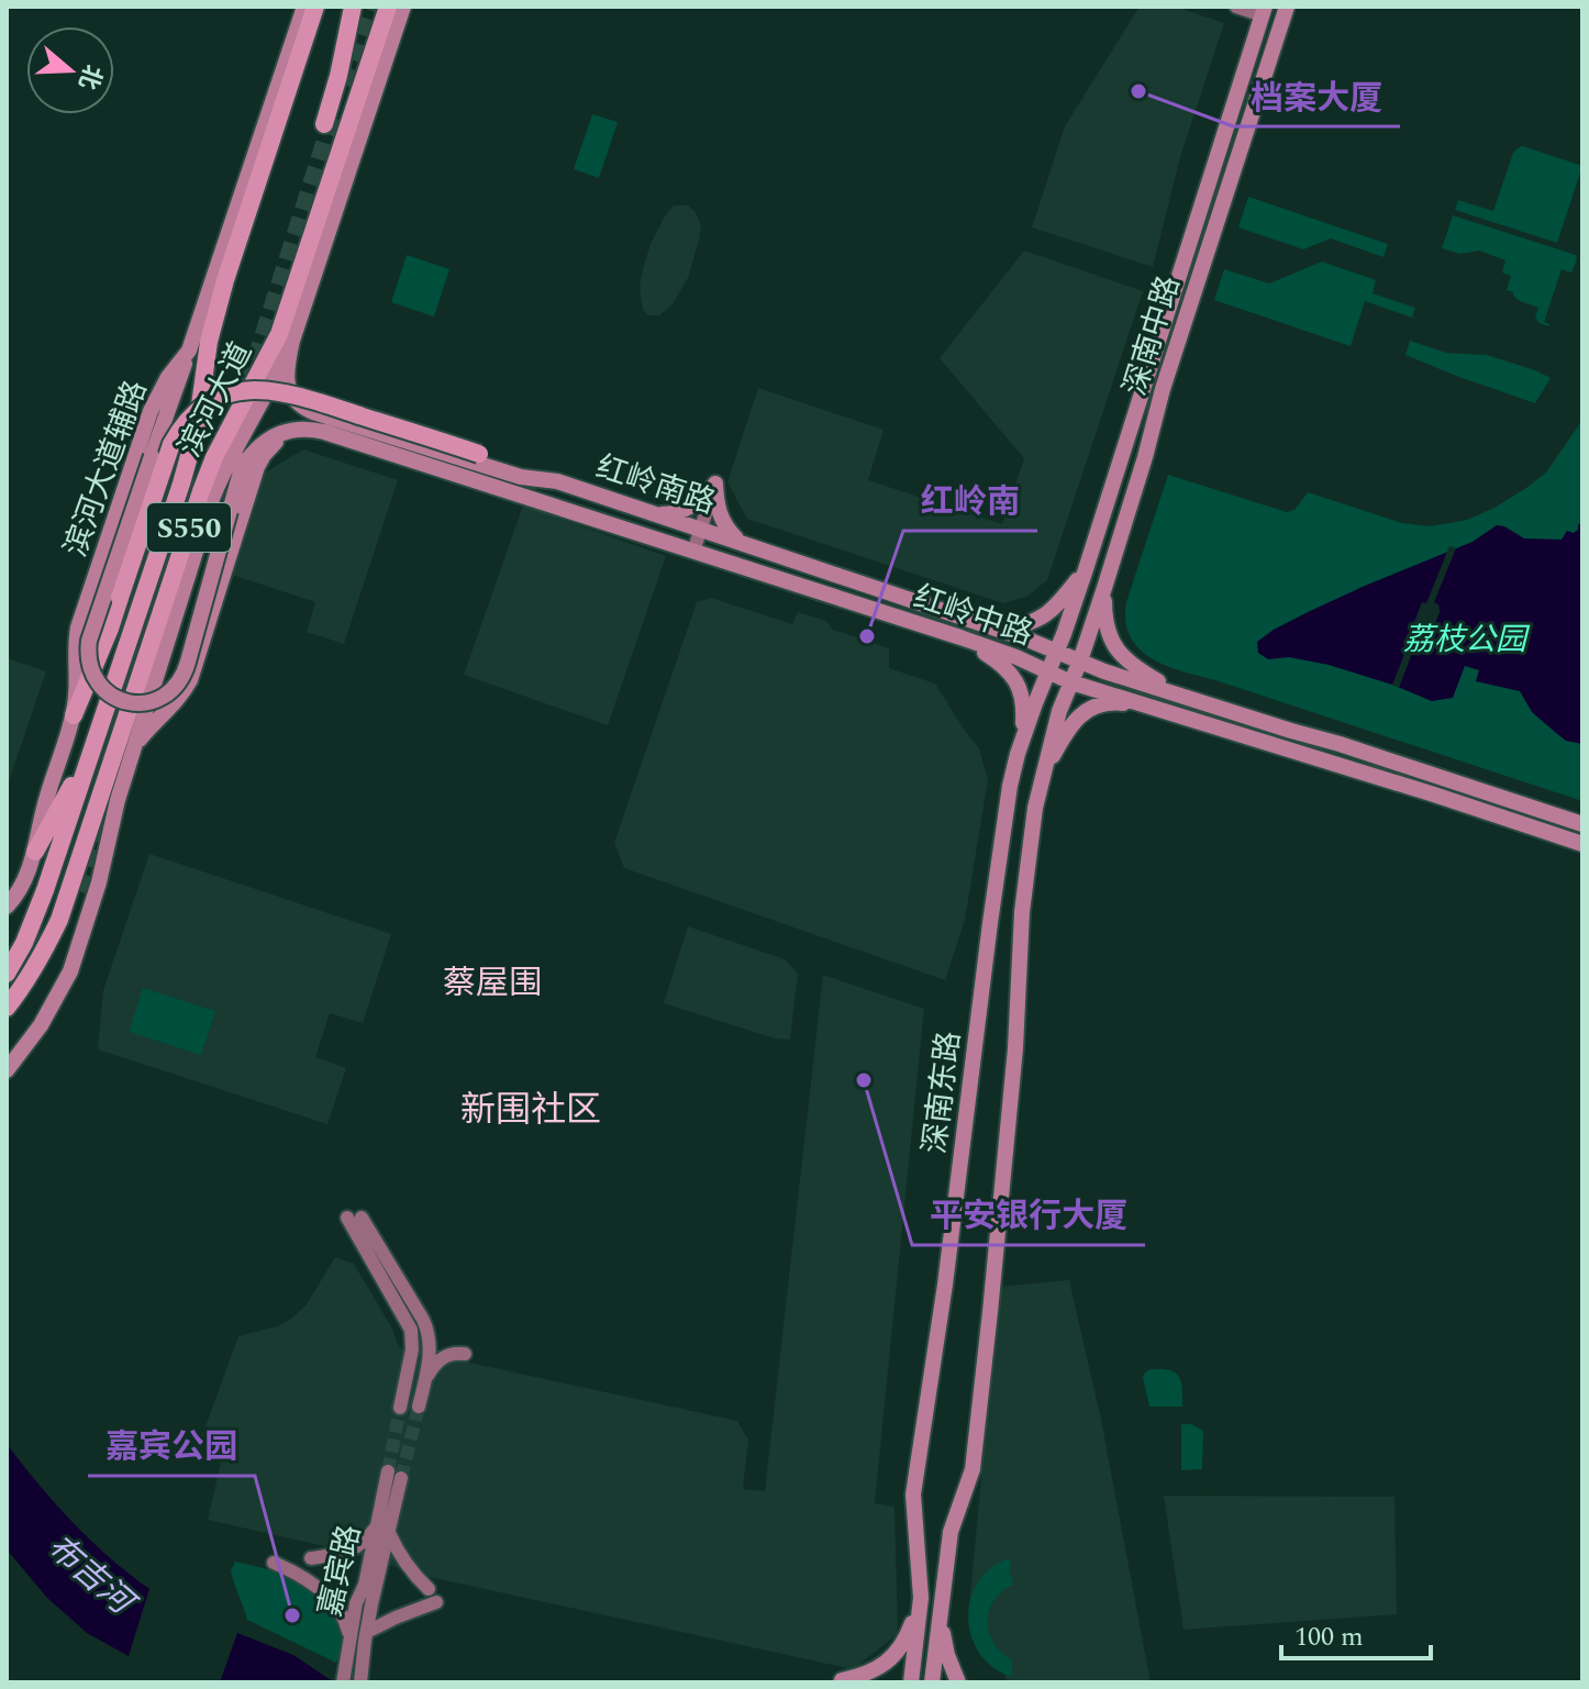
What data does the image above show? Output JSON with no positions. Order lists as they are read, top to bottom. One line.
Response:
{"streets":{"highway":["滨河大道","S550"],"main road":["深南中路","滨河大道辅路","红岭南路","红岭中路","深南东路","嘉宾路"]},"crossings":[["深南中路","红岭南路"],["深南中路","红岭中路"],["深南中路","深南东路"],["红岭南路","红岭中路"],["红岭中路","深南东路"]],"districts":["蔡屋围","新围社区"],"water":["布吉河"],"parks":["荔枝公园"],"places":["档案大厦","红岭南","平安银行大厦","嘉宾公园"],"scale_bar":"100 m","north":"right"}
